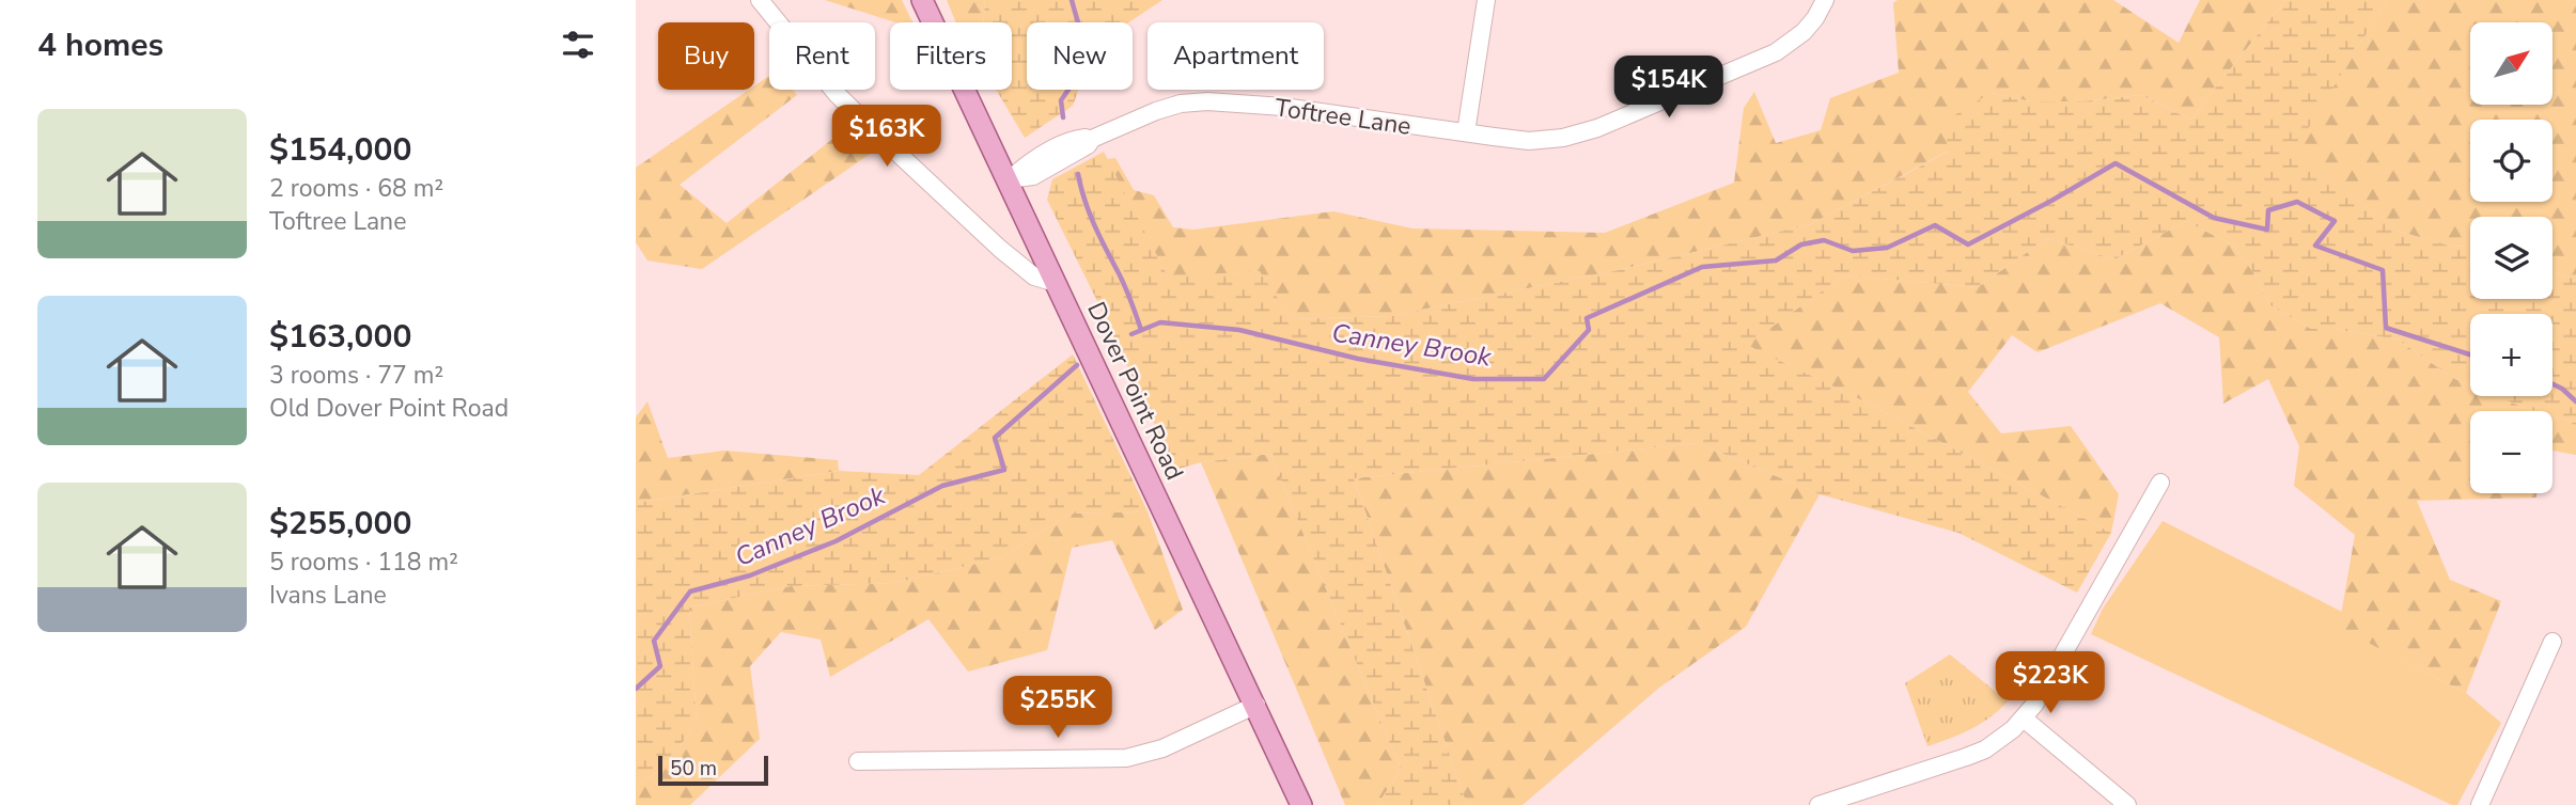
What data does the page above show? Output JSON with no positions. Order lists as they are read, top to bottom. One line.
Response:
{"streets":{"main road":["Dover Point Road"],"street":["Toftree Lane"]},"crossings":[["Toftree Lane","Dover Point Road"]],"water":["Canney Brook"],"scale_bar":"50 m","north":"top right","page":{"heading":"4 homes","map_buttons":["+","−"],"chip":["Buy","Rent","Filters","New","Apartment"],"price":["$154K","$163K","$223K","$255K"],"list":[{"name":"$154,000","note":"2 rooms · 68 m² · Toftree Lane"},{"name":"$163,000","note":"3 rooms · 77 m² · Old Dover Point Road"},{"name":"$255,000","note":"5 rooms · 118 m² · Ivans Lane"}],"scale":"50 m"}}
